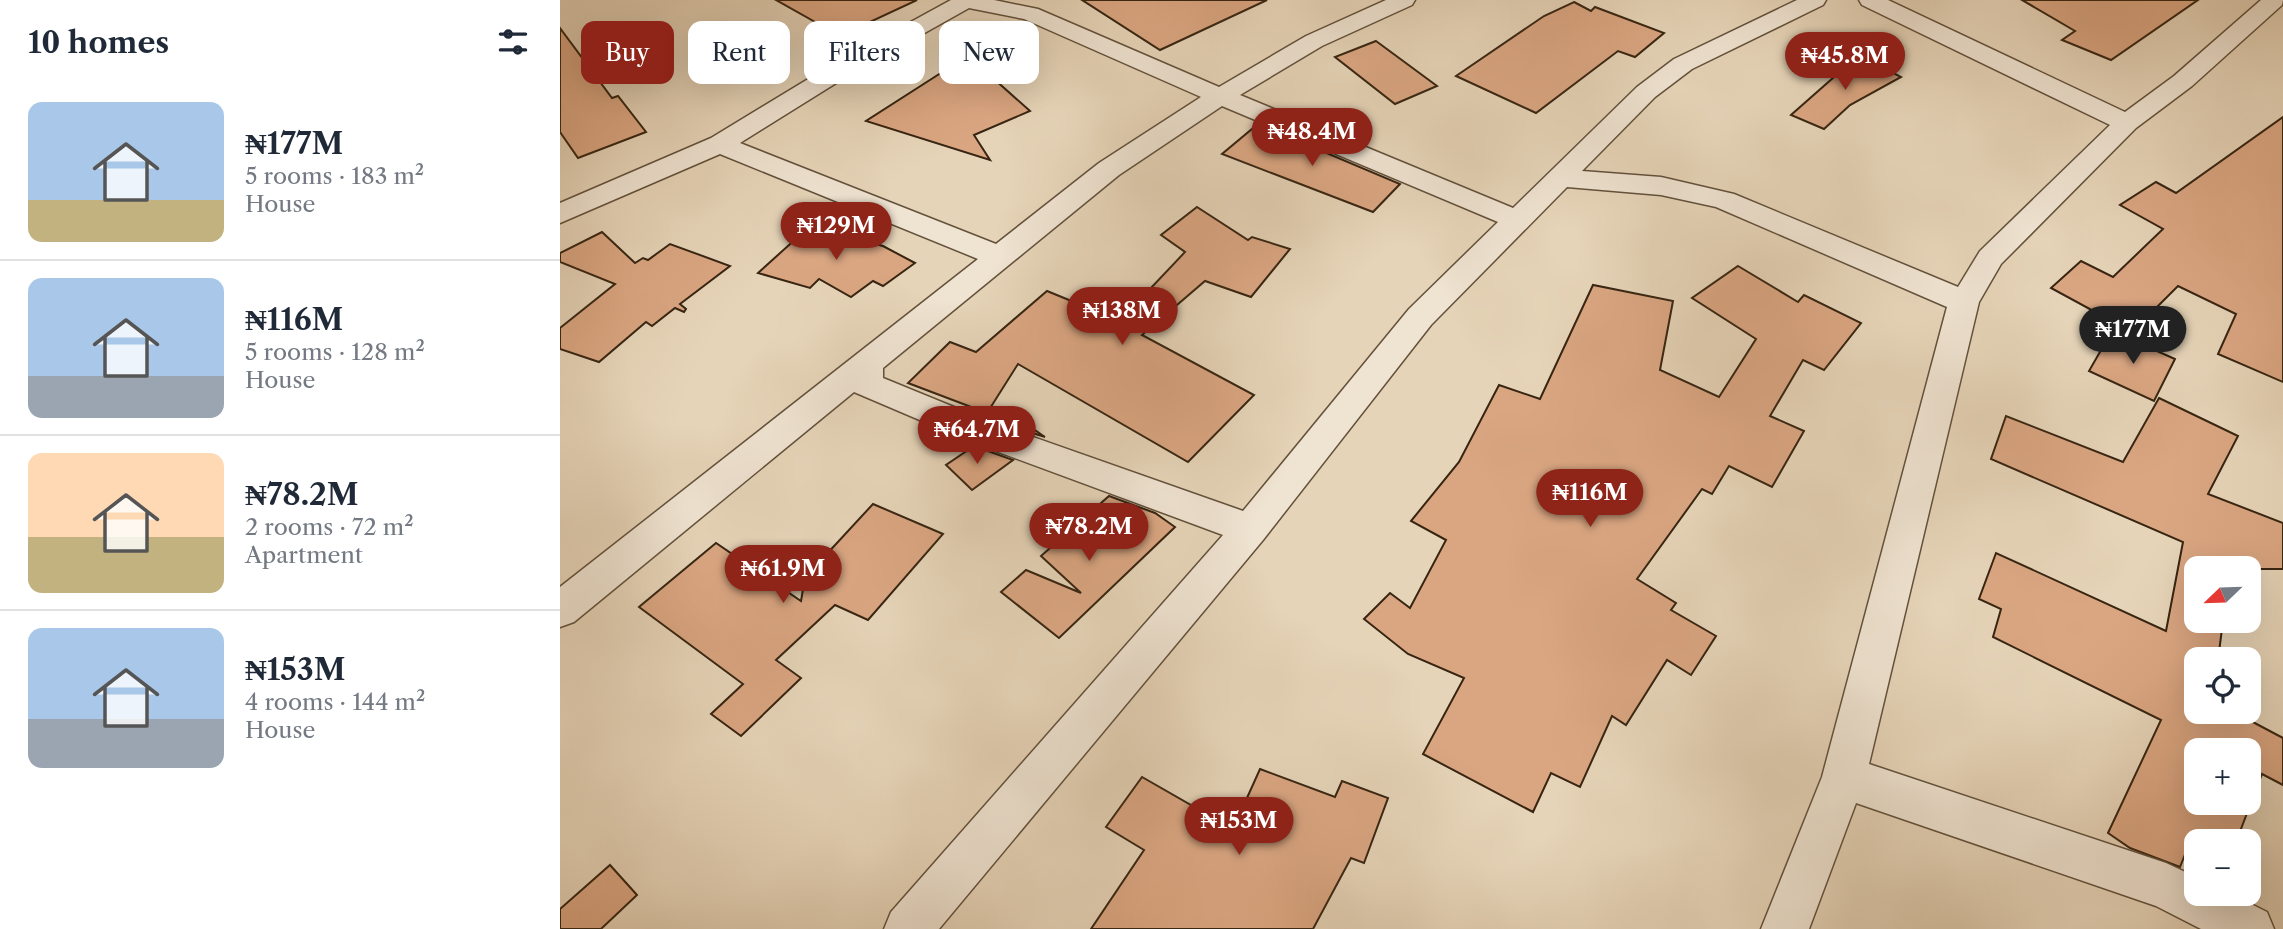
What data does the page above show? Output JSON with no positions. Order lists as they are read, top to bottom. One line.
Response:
{"north":"bottom left","page":{"heading":"10 homes","chip":["Buy","Rent","Filters","New"],"price":["₦45.8M","₦48.4M","₦129M","₦138M","₦177M","₦64.7M","₦116M","₦78.2M","₦61.9M","₦153M"],"list":[{"name":"₦177M","note":"5 rooms · 183 m² · House"},{"name":"₦116M","note":"5 rooms · 128 m² · House"},{"name":"₦78.2M","note":"2 rooms · 72 m² · Apartment"},{"name":"₦153M","note":"4 rooms · 144 m² · House"}],"map_buttons":["+","−"]}}
